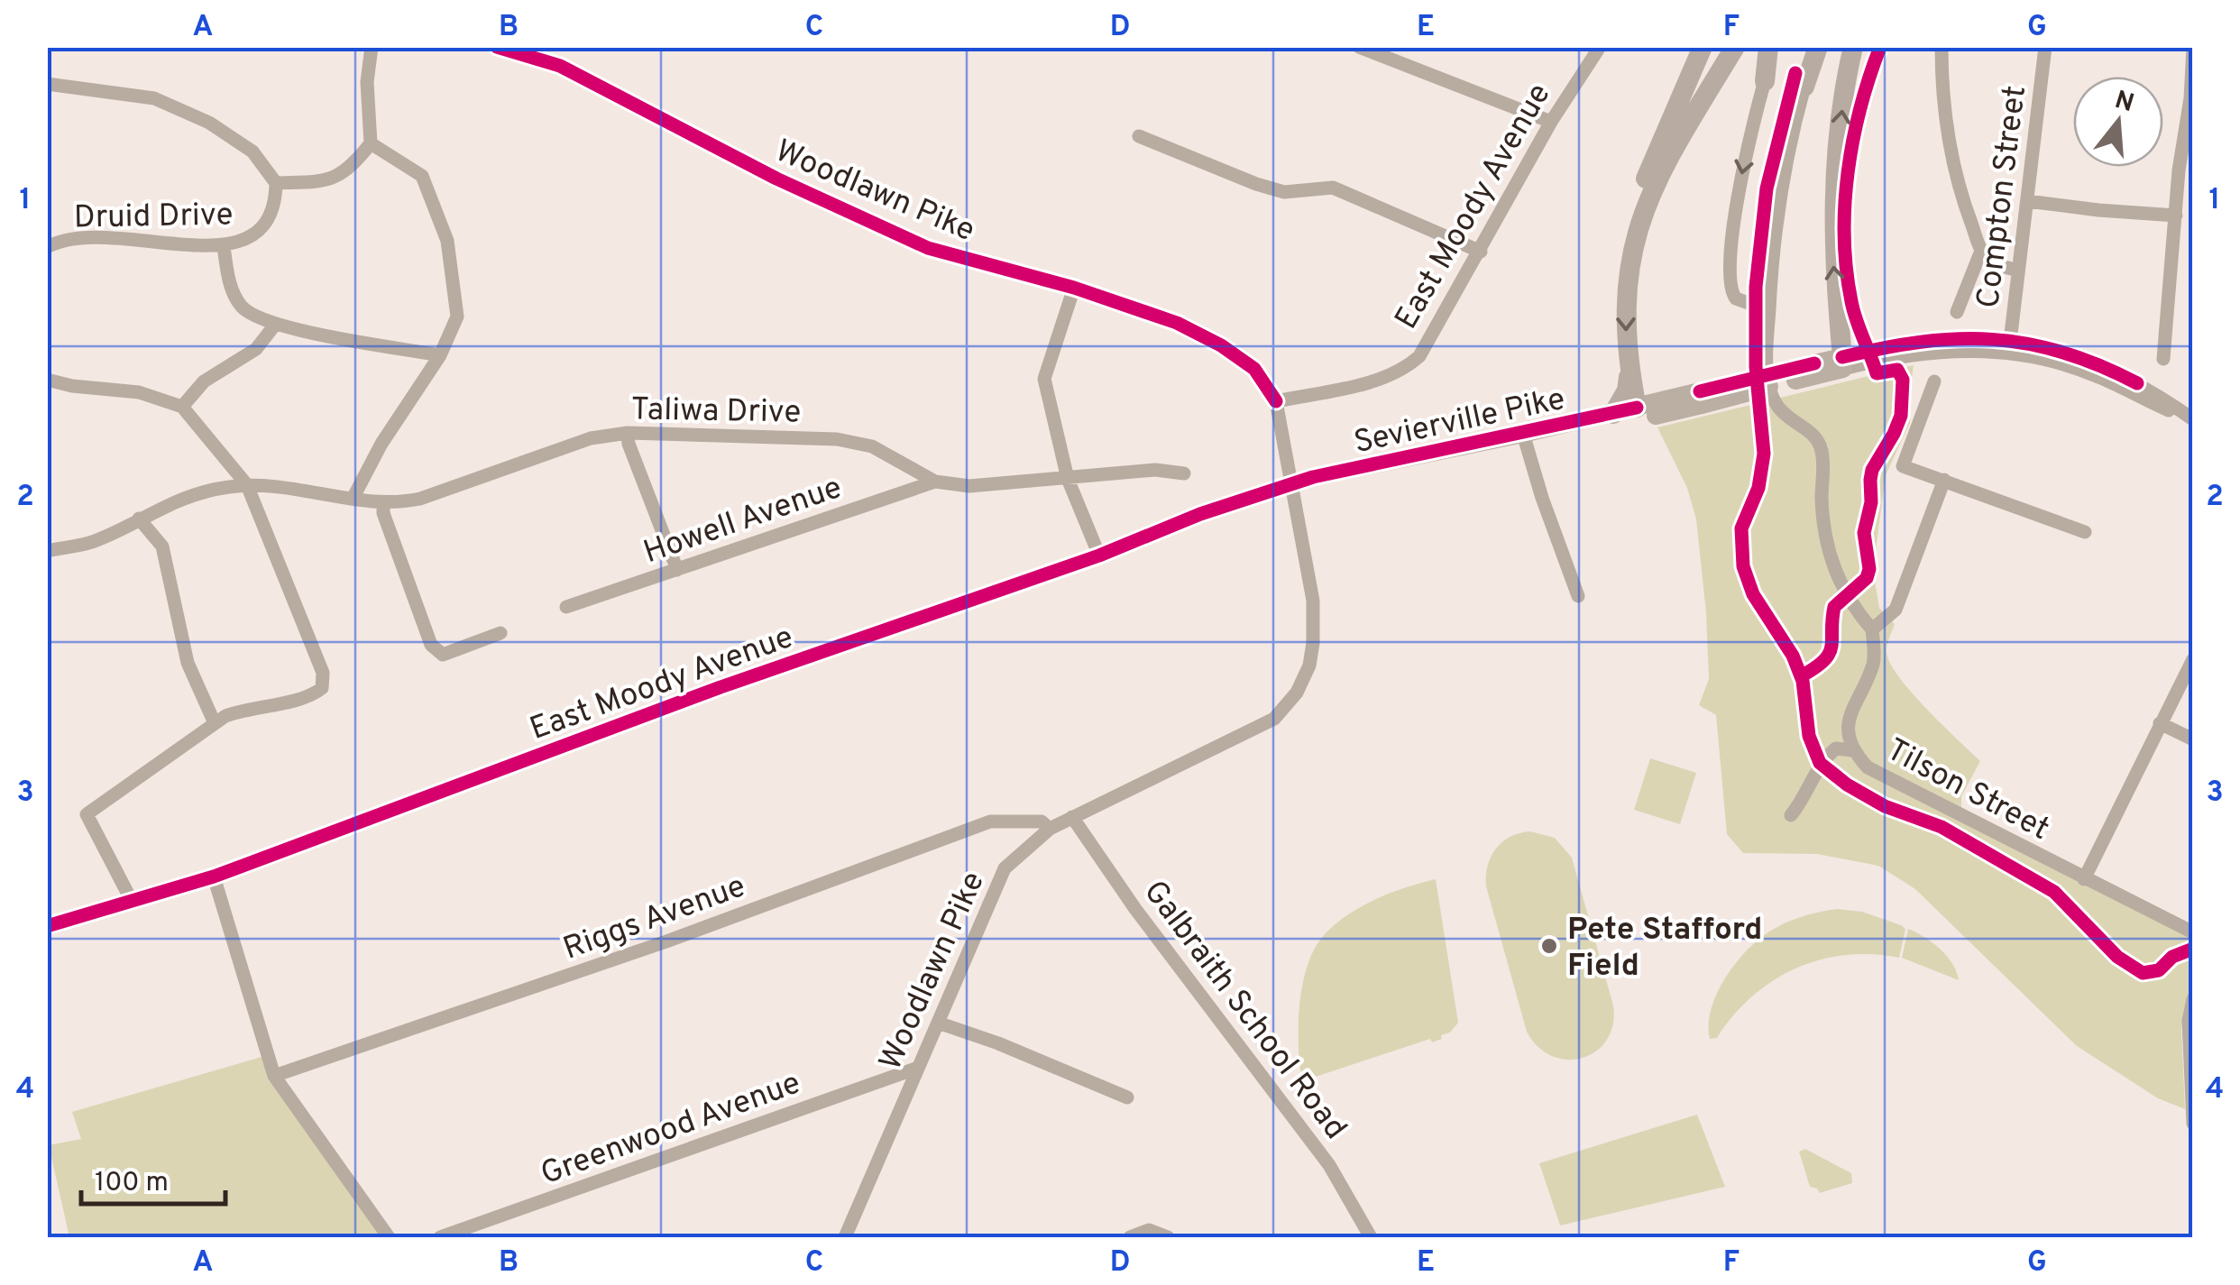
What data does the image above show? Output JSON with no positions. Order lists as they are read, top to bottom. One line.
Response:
{"streets":{"main road":["East Moody Avenue","Sevierville Pike"],"street":["Woodlawn Pike","Compton Street","Druid Drive","Taliwa Drive","Howell Avenue","Tilson Street","Riggs Avenue","Galbraith School Road","Greenwood Avenue"]},"crossings":[["Woodlawn Pike","East Moody Avenue"],["Woodlawn Pike","Sevierville Pike"],["Woodlawn Pike","Riggs Avenue"],["Woodlawn Pike","Galbraith School Road"],["Woodlawn Pike","Greenwood Avenue"],["Compton Street","Sevierville Pike"],["East Moody Avenue","Sevierville Pike"],["Taliwa Drive","Howell Avenue"]],"places":["Pete Stafford Field"],"scale_bar":"100 m","north":"top","grid":{"columns":["A","B","C","D","E","F","G"],"rows":["1","2","3","4"]}}
